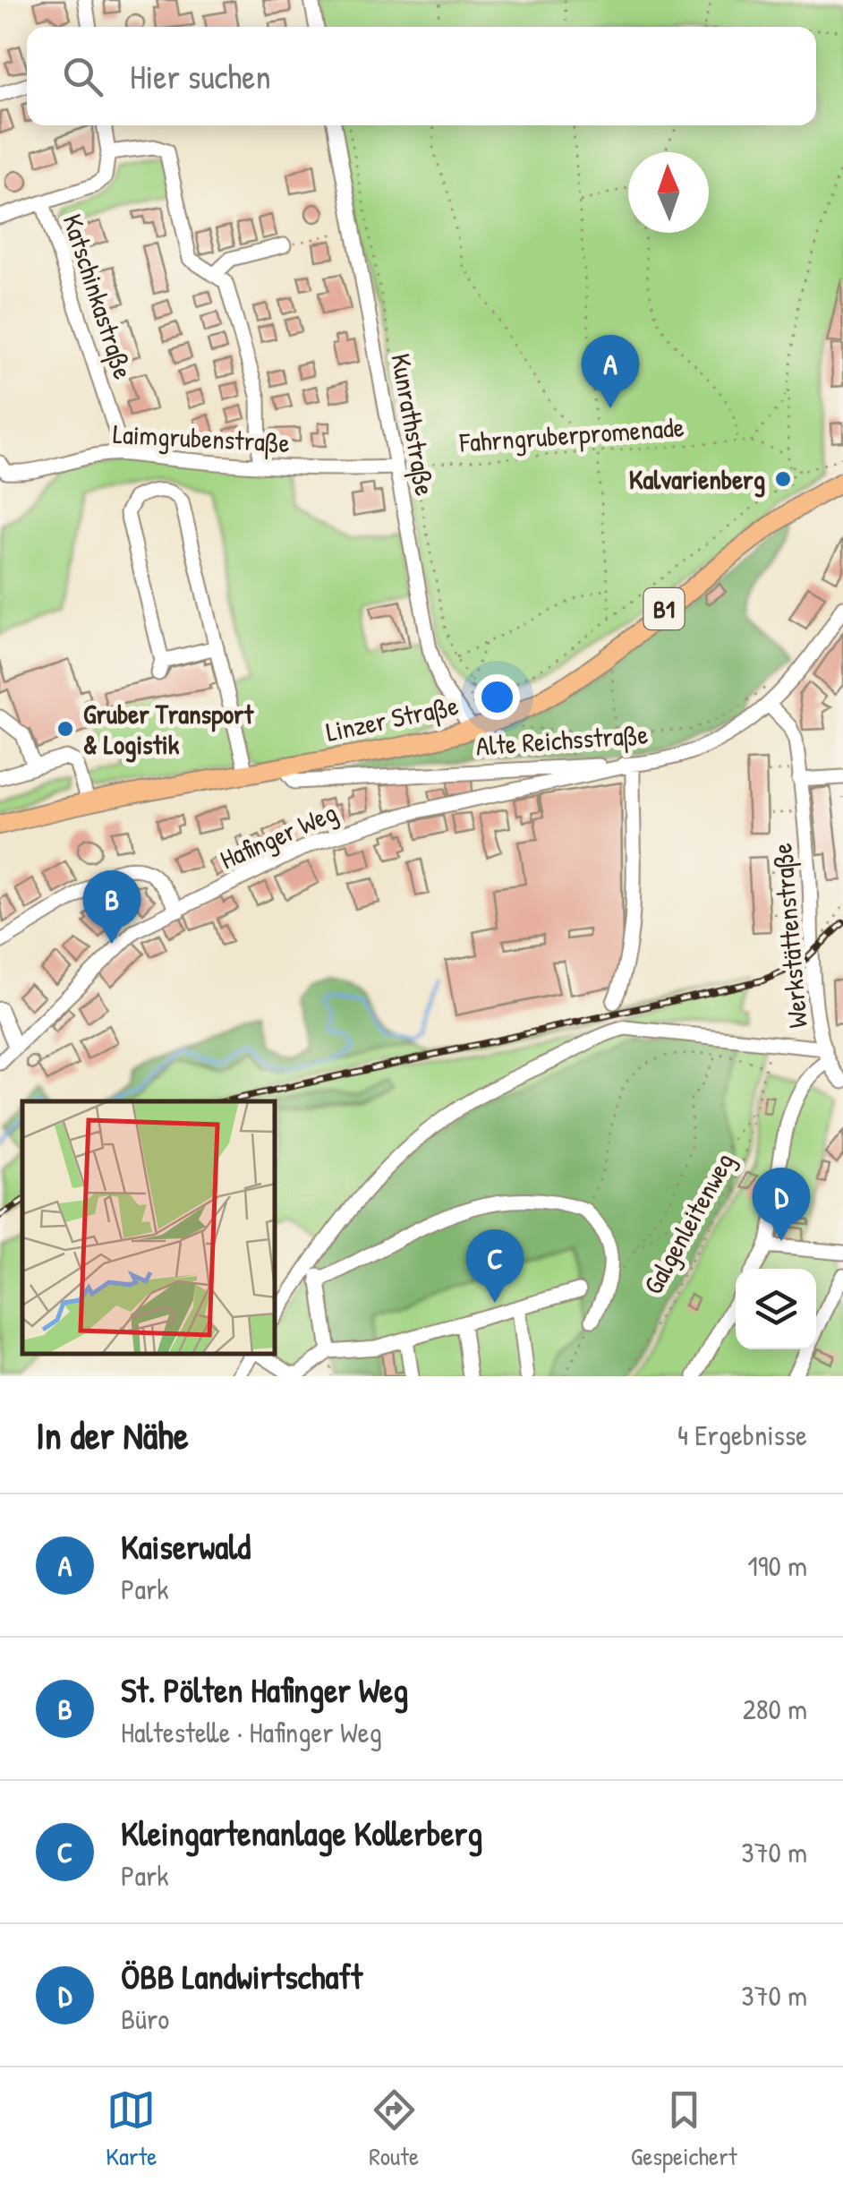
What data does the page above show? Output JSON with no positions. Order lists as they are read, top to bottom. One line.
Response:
{"streets":{"main road":["B1","Linzer Straße"],"street":["Katschinkastraße","Kunrathstraße","Laimgrubenstraße","Alte Reichsstraße","Hafinger Weg","Werkstättenstraße"],"path":["Fahrngruberpromenade","Galgenleitenweg"]},"crossings":[["Katschinkastraße","Laimgrubenstraße"],["Kunrathstraße","Fahrngruberpromenade"],["Kunrathstraße","Laimgrubenstraße"],["Kunrathstraße","Linzer Straße"],["Fahrngruberpromenade","Laimgrubenstraße"],["Linzer Straße","Alte Reichsstraße"],["Alte Reichsstraße","Hafinger Weg"],["Alte Reichsstraße","Werkstättenstraße"]],"places":["Kalvarienberg","Gruber Transport & Logistik"],"north":"top","page":{"search":"Hier suchen","pins":["A","B","D","C"],"heading":["In der Nähe","4 Ergebnisse"],"list":[{"mark":"A","name":"Kaiserwald","note":"Park","value":"190 m"},{"mark":"B","name":"St. Pölten Hafinger Weg","note":"Haltestelle · Hafinger Weg","value":"280 m"},{"mark":"C","name":"Kleingartenanlage Kollerberg","note":"Park","value":"370 m"},{"mark":"D","name":"ÖBB Landwirtschaft","note":"Büro","value":"370 m"}],"nav":["Karte","Route","Gespeichert"]}}
